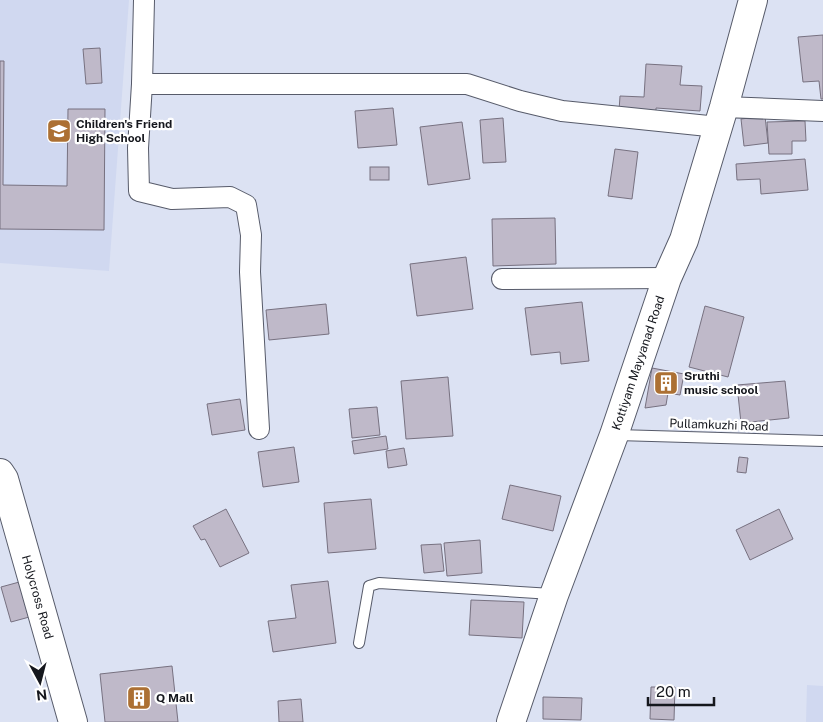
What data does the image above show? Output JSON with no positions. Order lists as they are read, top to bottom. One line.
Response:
{"streets":{"main road":["Kottiyam Mayyanad Road","Holycross Road"],"lane":["Pullamkuzhi Road"]},"crossings":[["Kottiyam Mayyanad Road","Pullamkuzhi Road"]],"places":{"school or university":["Children's Friend High School"],"building":["Sruthi music school","Q Mall"]},"scale_bar":"20 m","north":"bottom"}
